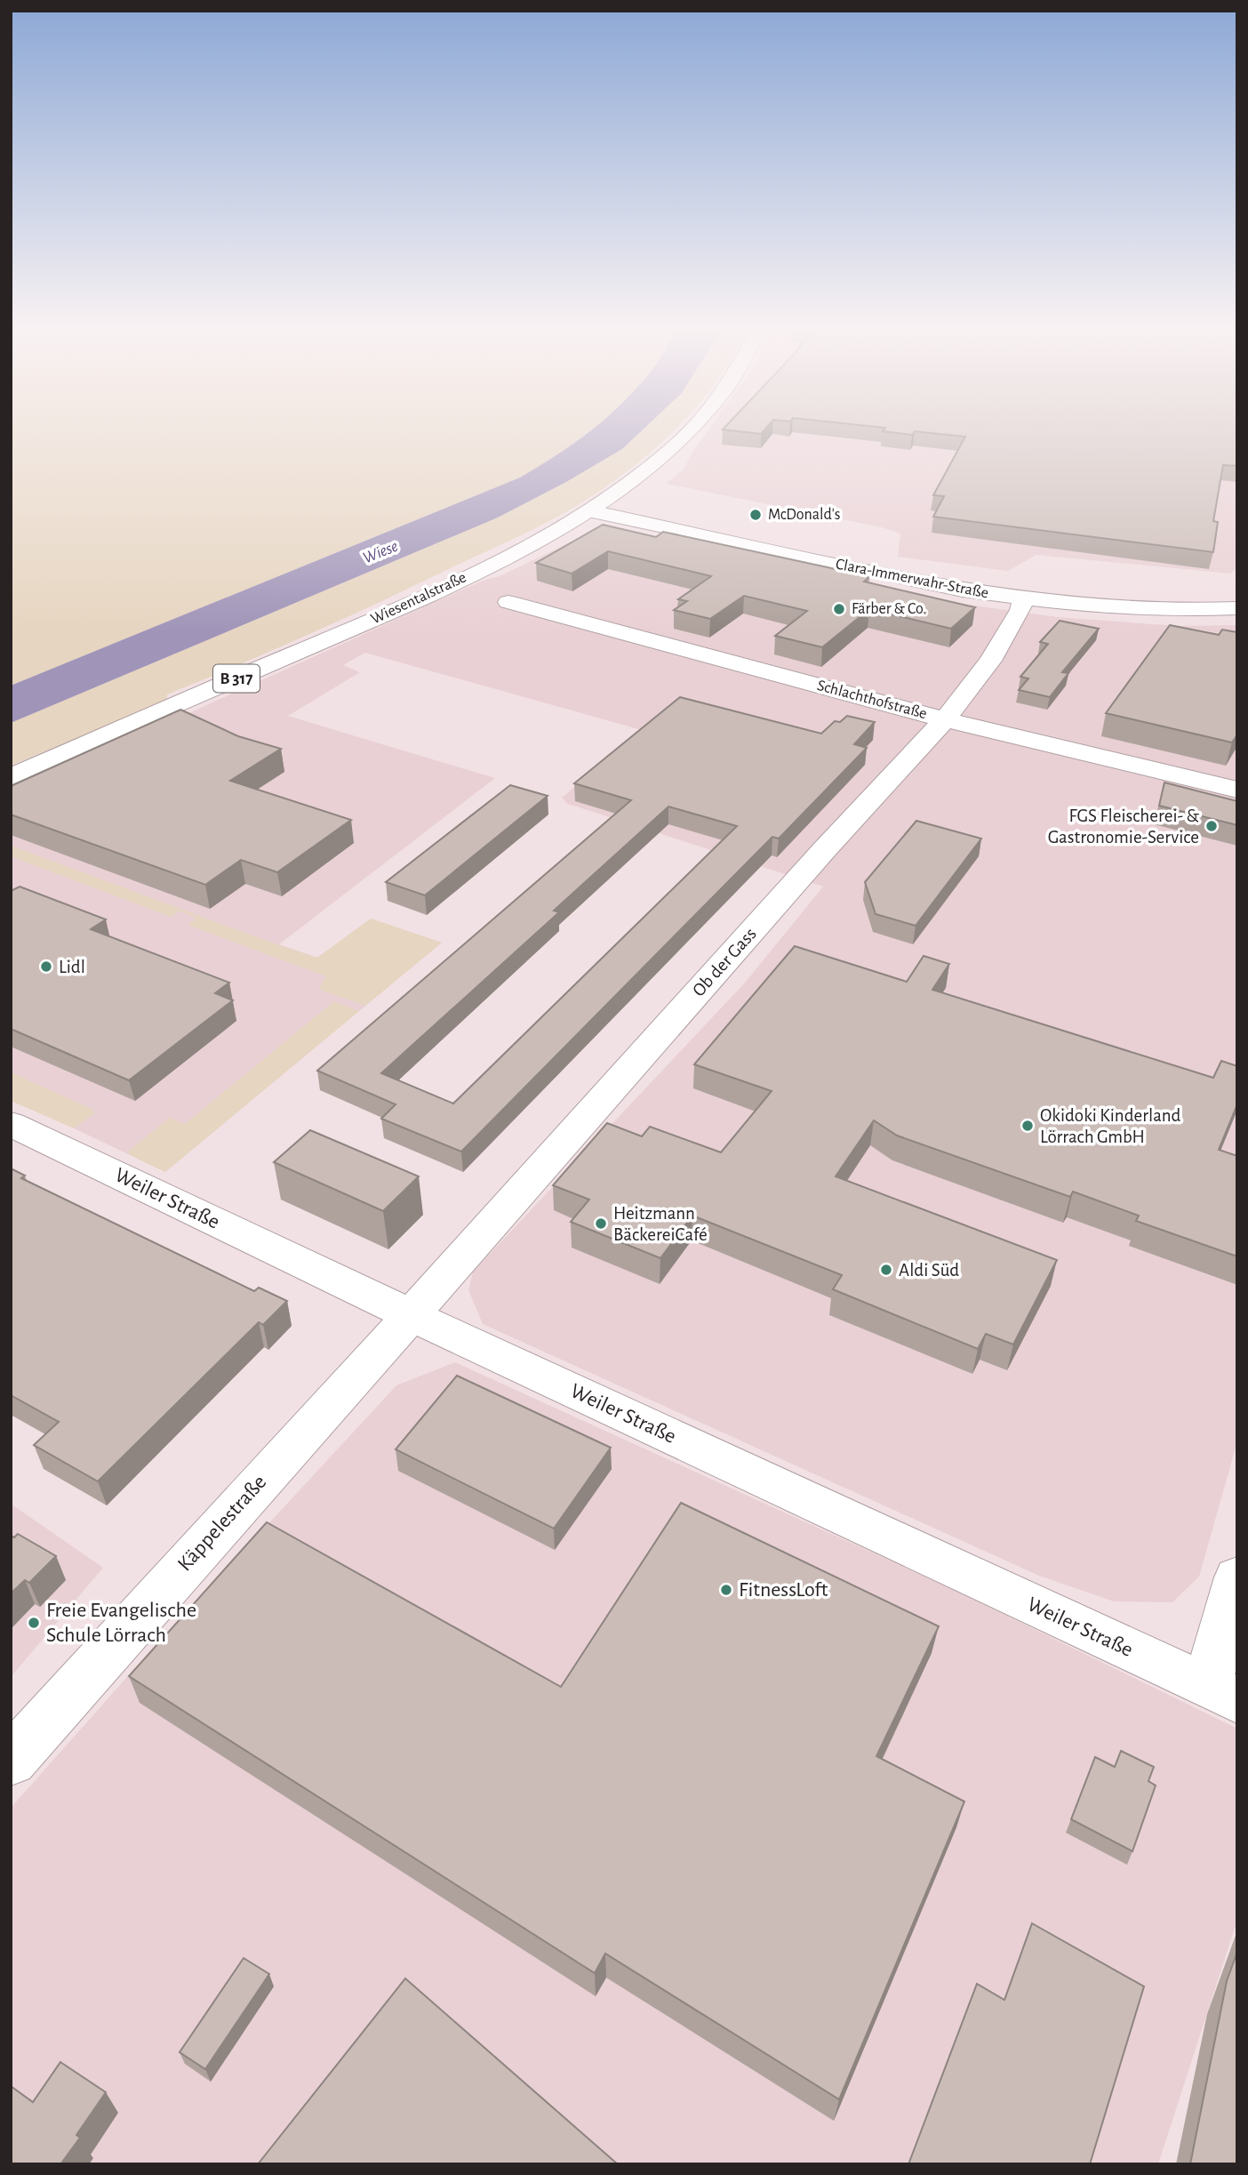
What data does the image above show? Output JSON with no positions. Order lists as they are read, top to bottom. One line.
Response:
{"streets":{"street":["Clara-Immerwahr-Straße","Wiesentalstraße","B 317","Schlachthofstraße","Ob der Gass","Weiler Straße","Käppelestraße"]},"crossings":[["Clara-Immerwahr-Straße","Wiesentalstraße"],["Clara-Immerwahr-Straße","Ob der Gass"],["Schlachthofstraße","Ob der Gass"],["Ob der Gass","Weiler Straße"],["Ob der Gass","Käppelestraße"],["Weiler Straße","Käppelestraße"]],"water":["Wiese"],"places":["McDonald's","Färber & Co.","FGS Fleischerei- & Gastronomie-Service","Lidl","Okidoki Kinderland Lörrach GmbH","Heitzmann BäckereiCafé","Aldi Süd","FitnessLoft","Freie Evangelische Schule Lörrach"]}
